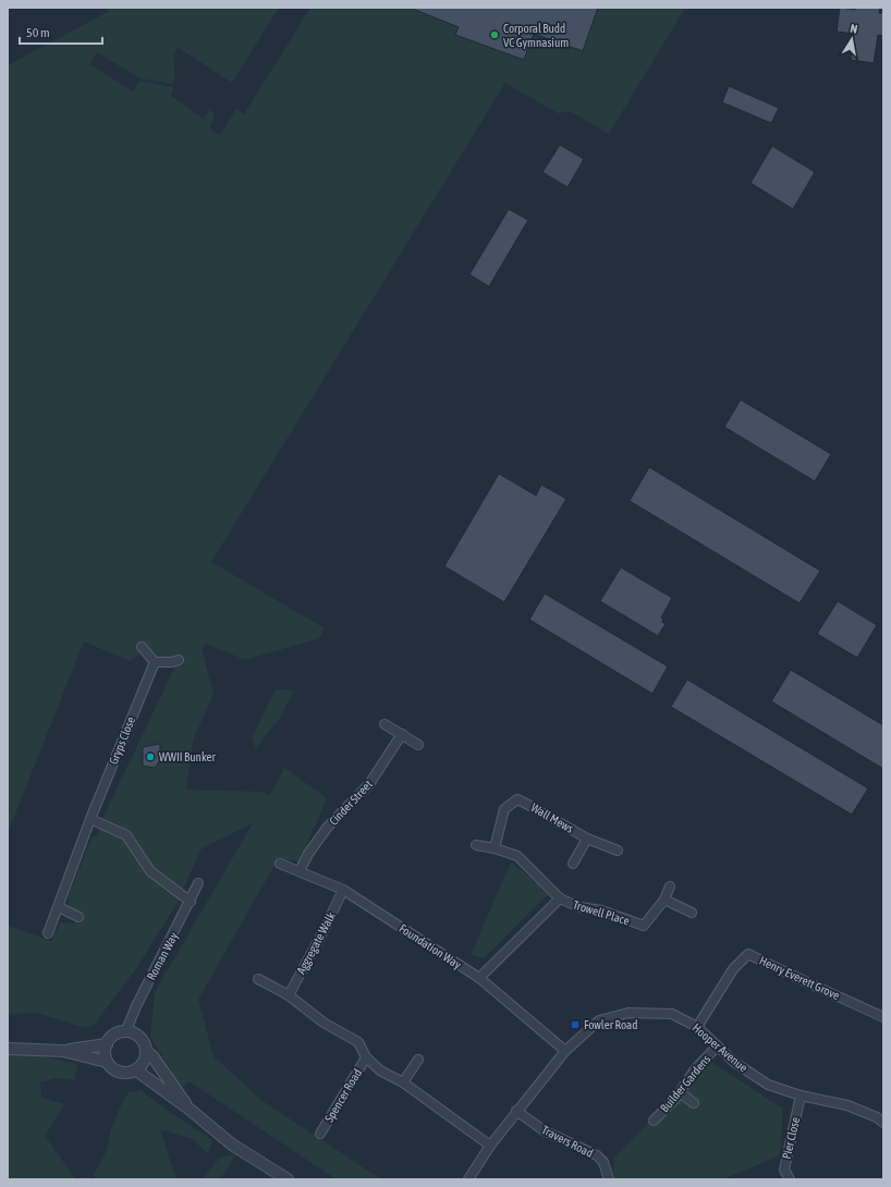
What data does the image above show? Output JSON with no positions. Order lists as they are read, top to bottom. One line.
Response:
{"streets":{"street":["Gryps Close","Cinder Street","Wall Mews","Trowell Place","Aggregate Walk","Foundation Way","Roman Way","Henry Everett Grove","Hooper Avenue","Builder Gardens","Spencer Road","Pier Close","Travers Road"]},"crossings":[["Cinder Street","Foundation Way"],["Trowell Place","Foundation Way"],["Aggregate Walk","Foundation Way"],["Foundation Way","Hooper Avenue"],["Henry Everett Grove","Hooper Avenue"],["Hooper Avenue","Builder Gardens"],["Hooper Avenue","Pier Close"],["Hooper Avenue","Travers Road"]],"places":{"other":["Corporal Budd VC Gymnasium","WWII Bunker"],"transit":["Fowler Road"]},"scale_bar":"50 m","north":"top"}
